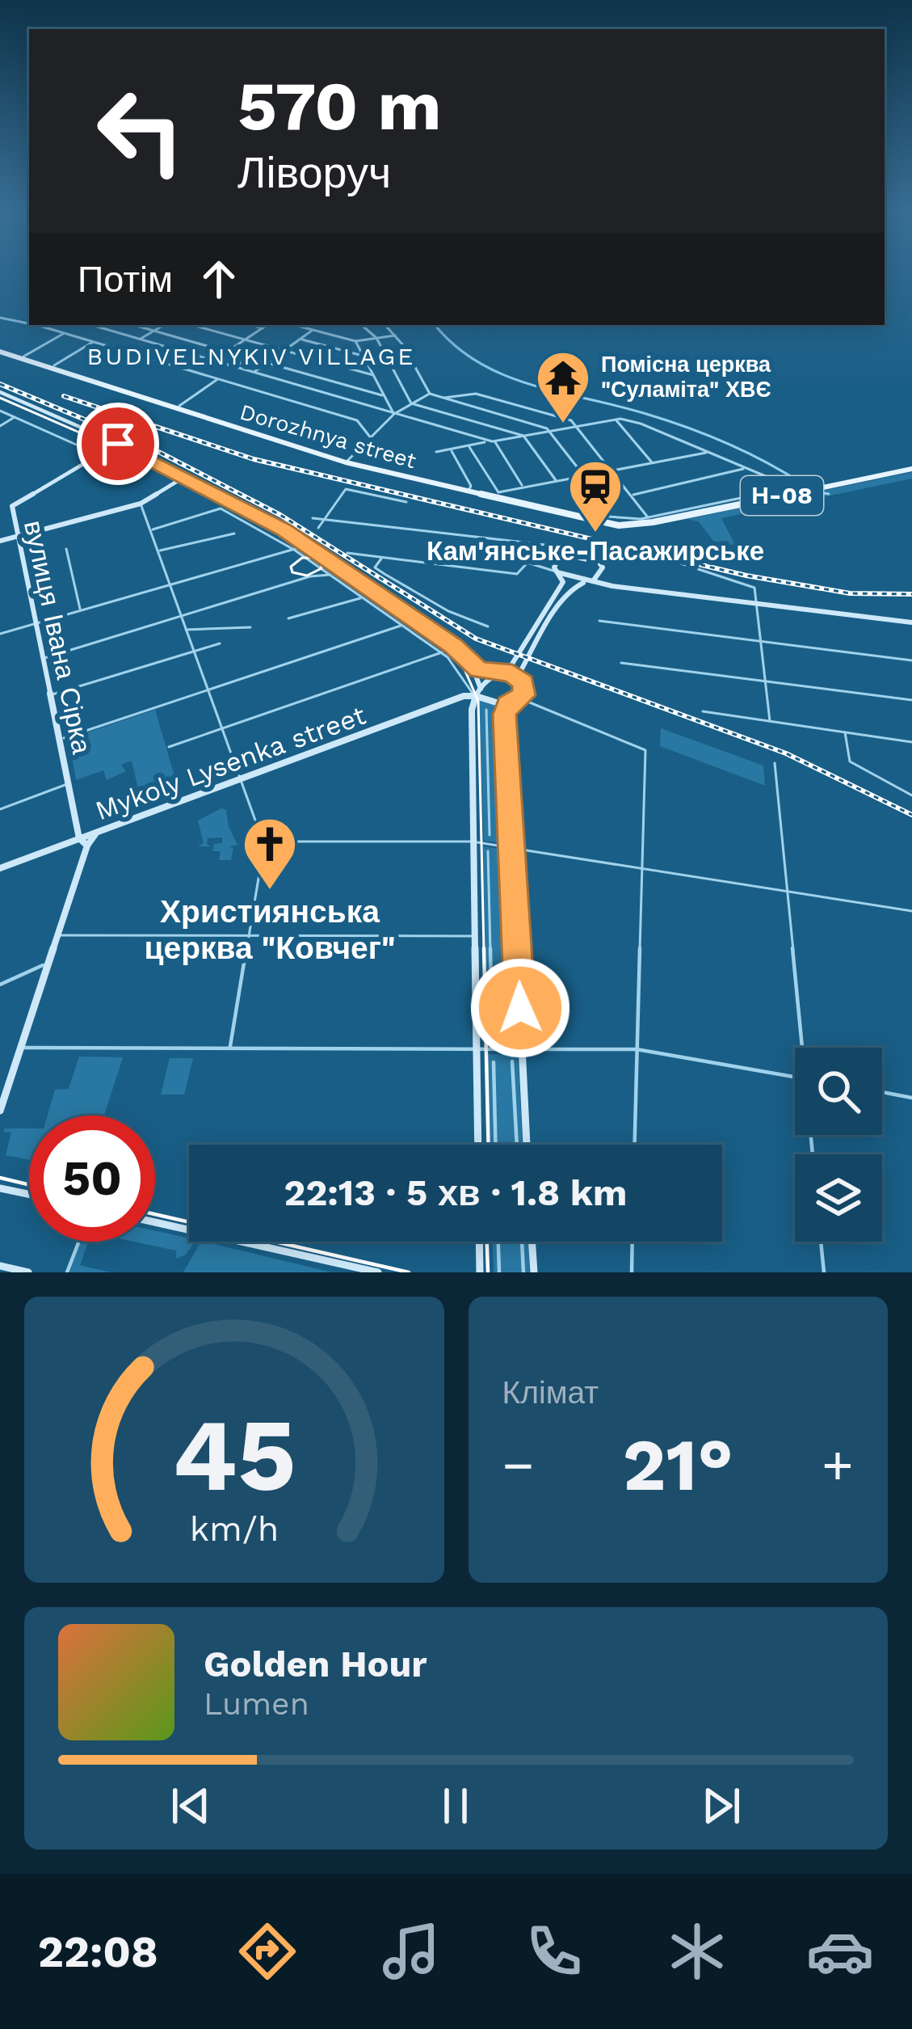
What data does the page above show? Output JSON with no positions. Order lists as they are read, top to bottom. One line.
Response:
{"streets":{"main road":["Dorozhnya street","Н-08","вулиця Івана Сірка","Mykoly Lysenka street"]},"crossings":[["Dorozhnya street","Н-08"],["вулиця Івана Сірка","Mykoly Lysenka street"]],"districts":["BUDIVELNYKIV VILLAGE"],"places":{"temple":["Помісна церква \"Суламіта\" ХВЄ"],"station":["Кам'янське-Пасажирське"],"church":["Християнська церква \"Ковчег\""]},"page":{"turn":["570 m","Ліворуч"],"then":"Потім","limit":"50","trip":"22:13 · 5 хв · 1.8 km","tile":"Клімат","heat":["−","21°","+"],"song":["Golden Hour","Lumen"],"tabs":"22:08","gauge":["45","km/h"]}}
